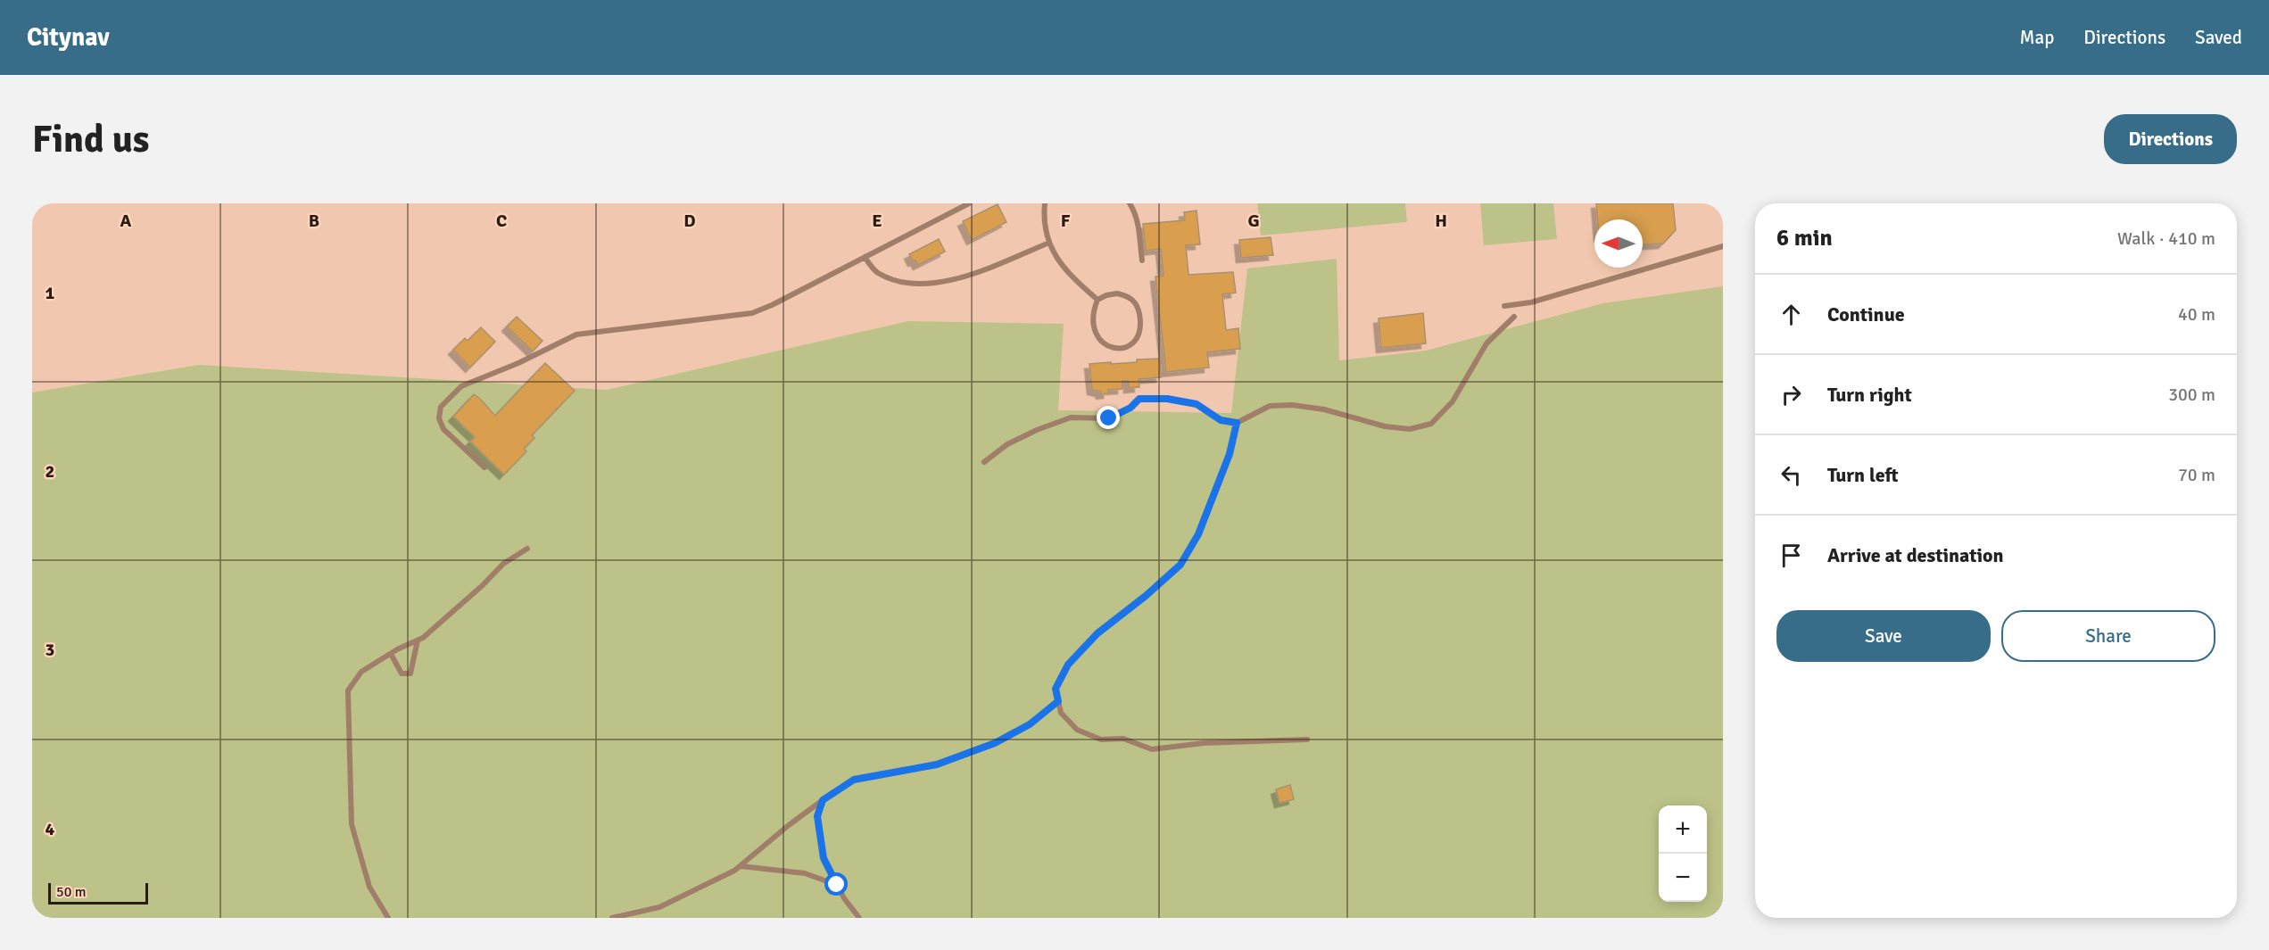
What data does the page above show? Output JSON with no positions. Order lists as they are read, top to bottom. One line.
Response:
{"scale_bar":"50 m","north":"left","page":{"header":"Citynav","nav":["Map","Directions","Saved"],"buttons":["Directions",["Save","Share"]],"title":"Find us","heading":["6 min","Walk · 410 m"],"list":[["Continue","40 m"],["Turn right","300 m"],["Turn left","70 m"],"Arrive at destination"],"map_buttons":["+","−"],"scale":"50 m"},"grid":{"columns":["A","B","C","D","E","F","G","H"],"rows":["1","2","3","4"]}}
